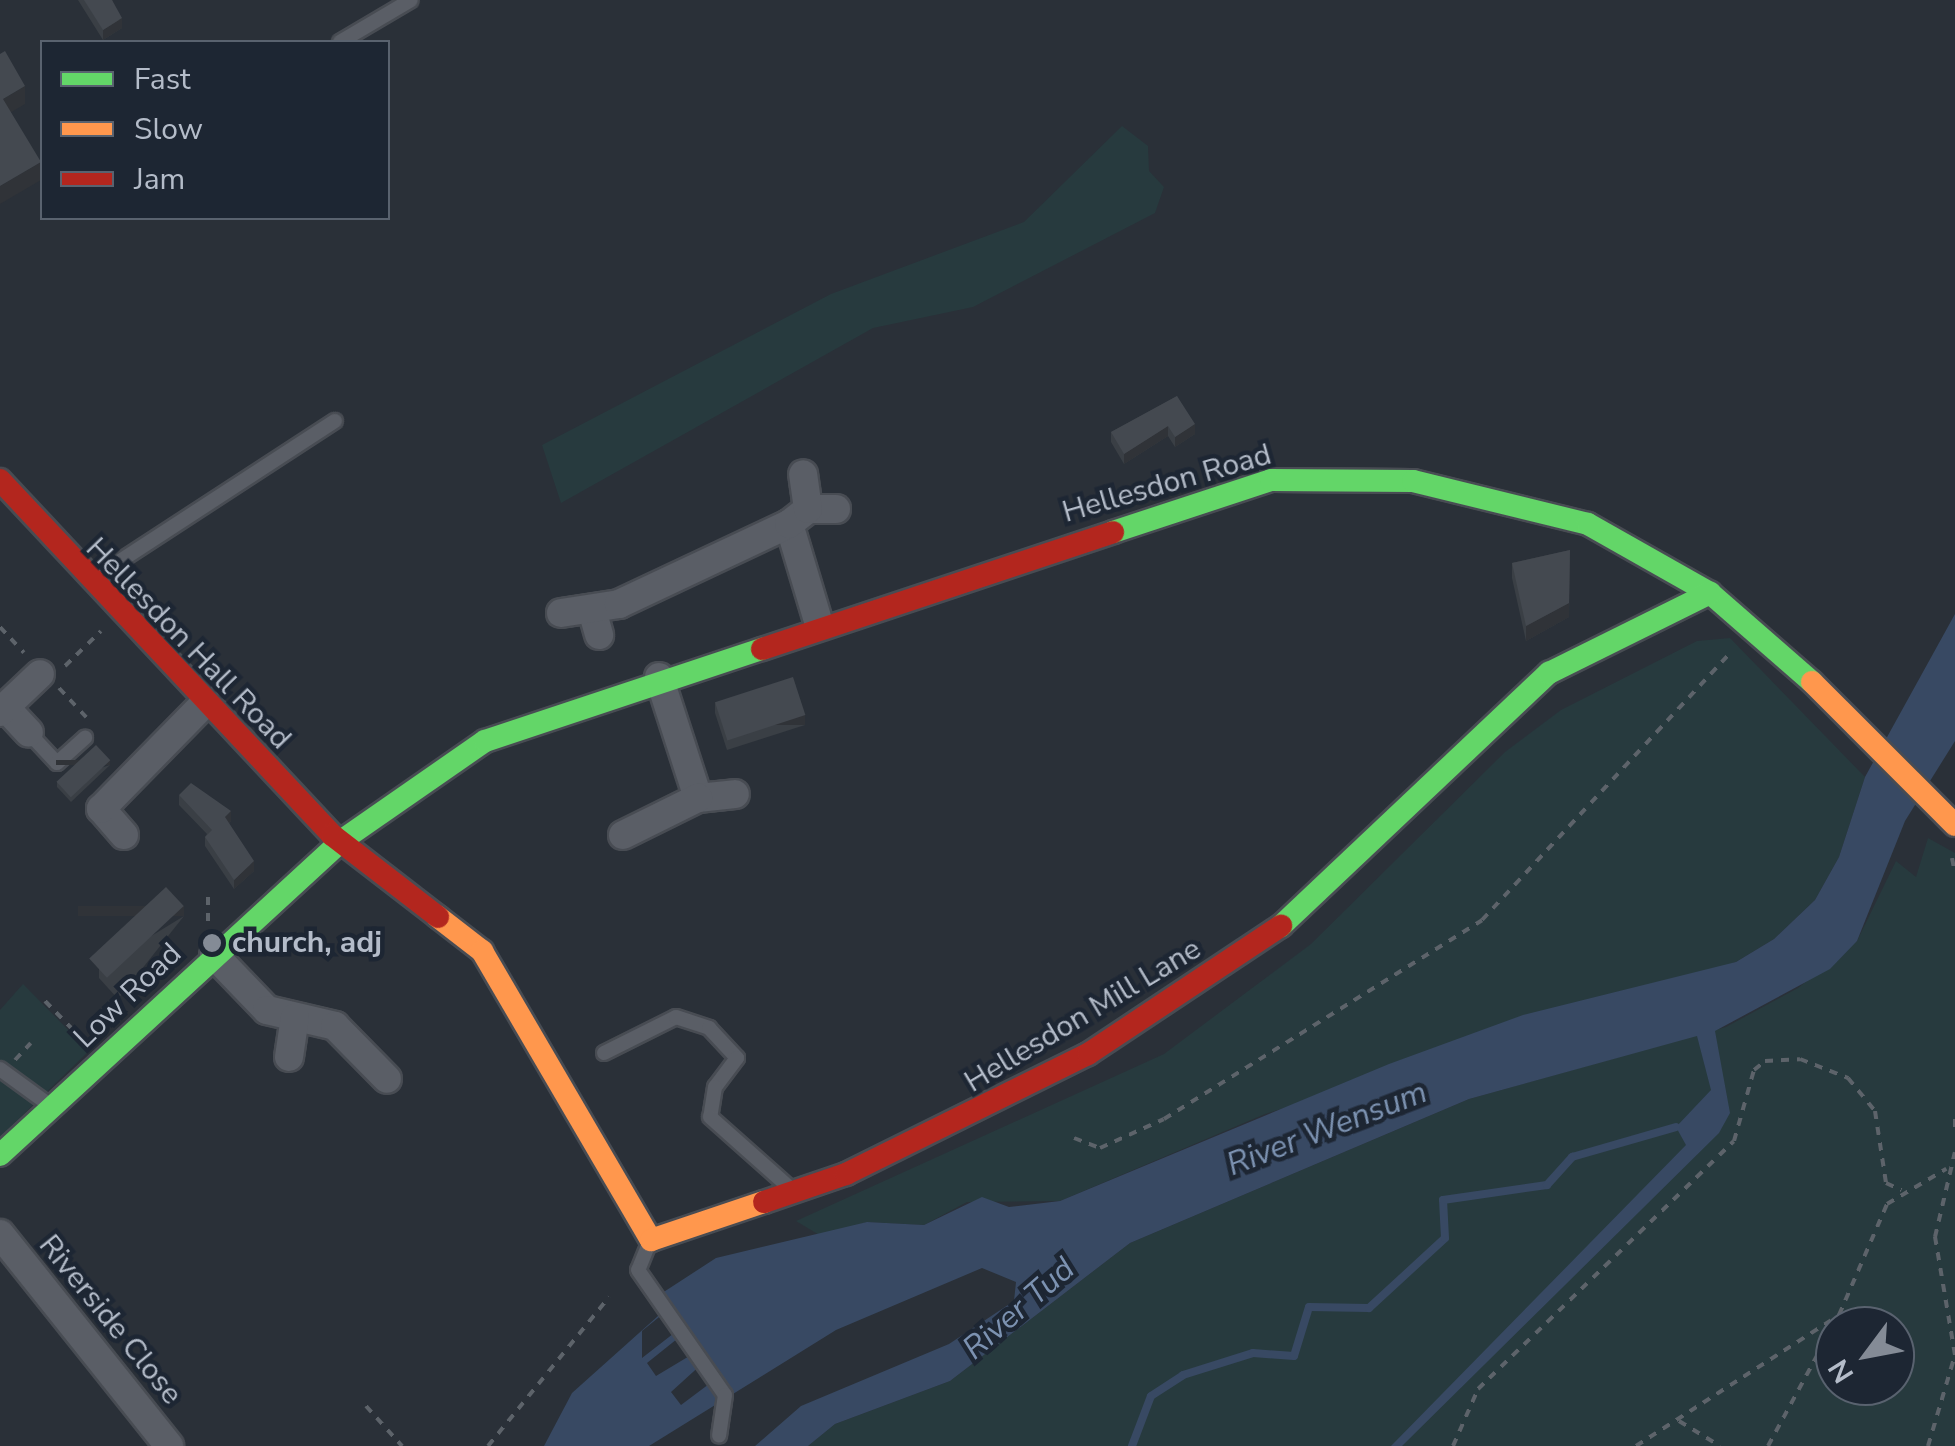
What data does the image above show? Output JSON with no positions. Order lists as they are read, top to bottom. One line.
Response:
{"streets":{"street":["Hellesdon Road","Hellesdon Hall Road","Low Road","Hellesdon Mill Lane","Riverside Close"]},"crossings":[["Hellesdon Road","Hellesdon Hall Road"],["Hellesdon Road","Low Road"],["Hellesdon Road","Hellesdon Mill Lane"],["Hellesdon Hall Road","Low Road"]],"water":["River Wensum","River Tud"],"places":["church, adj"],"legend":["Fast","Slow","Jam"],"north":"bottom left"}
